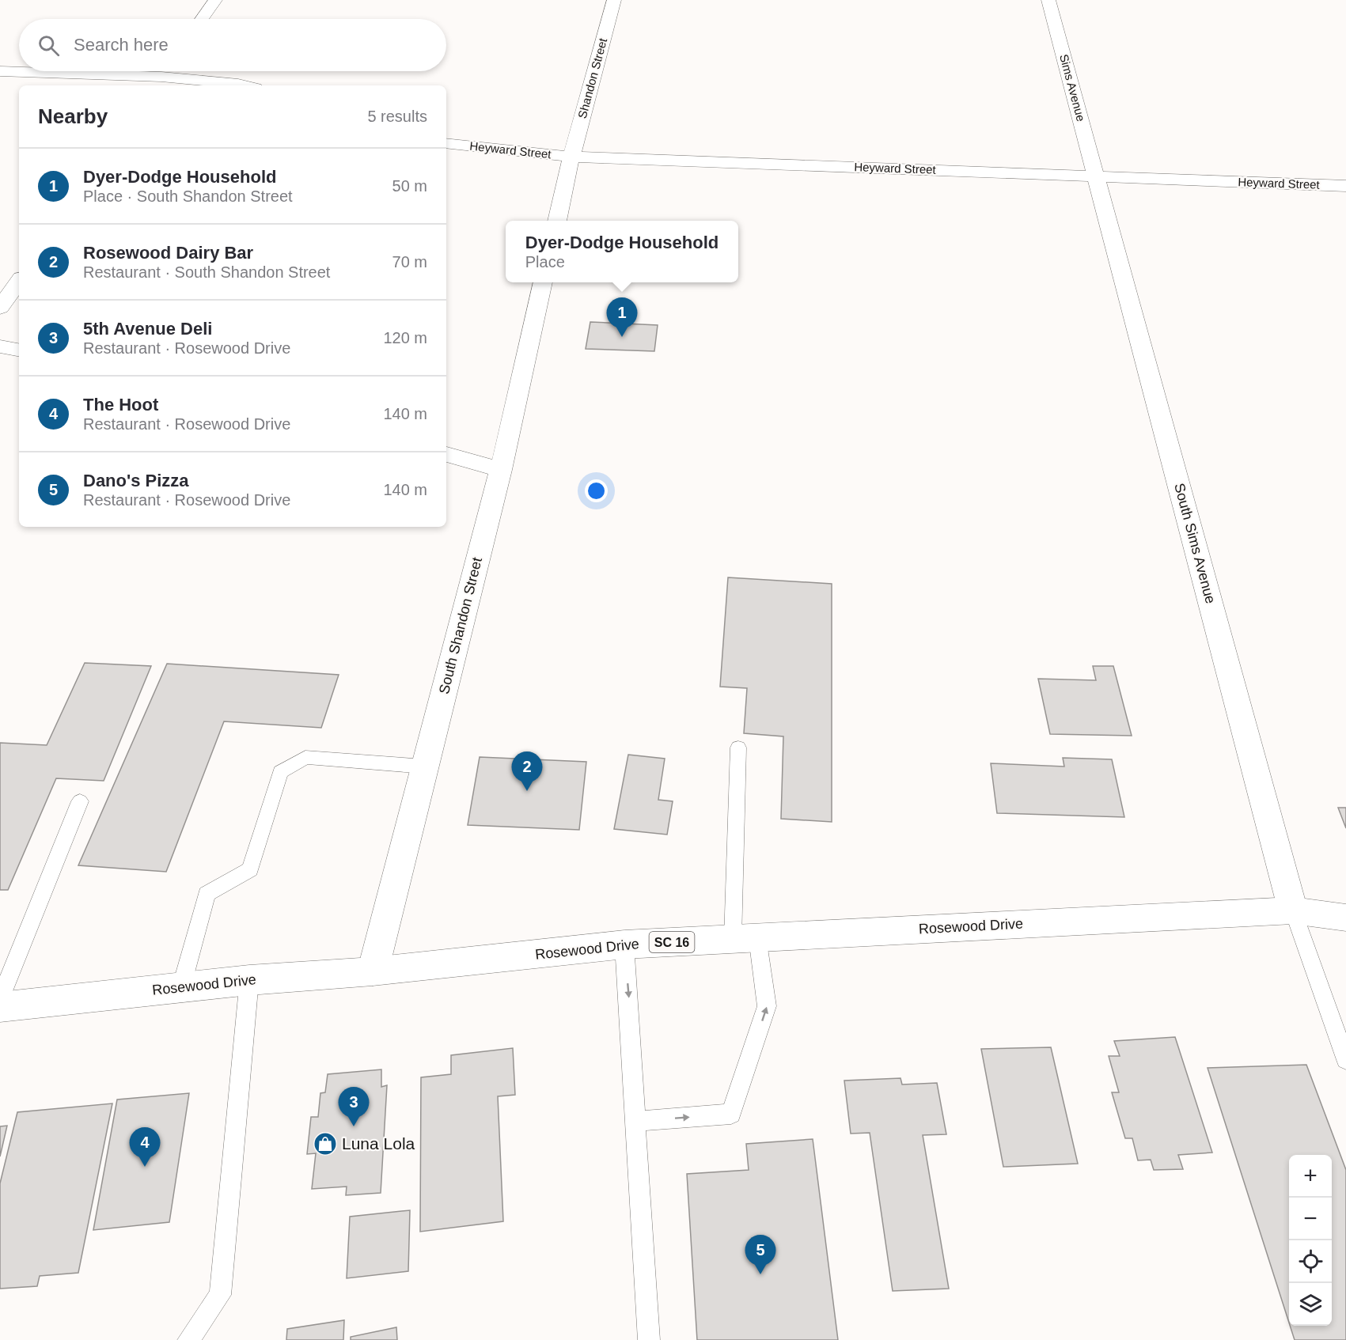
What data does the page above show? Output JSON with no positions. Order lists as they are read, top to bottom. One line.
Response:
{"streets":{"street":["Shandon Street","Sims Avenue","Heyward Street","South Sims Avenue","South Shandon Street","Rosewood Drive","SC 16"]},"crossings":[["Shandon Street","Heyward Street"],["Sims Avenue","Heyward Street"],["Sims Avenue","South Sims Avenue"],["Heyward Street","South Sims Avenue"],["South Sims Avenue","Rosewood Drive"],["South Shandon Street","Rosewood Drive"]],"places":{"shop":["Luna Lola"]},"page":{"search":"Search here","heading":["Nearby","5 results"],"list":[{"mark":"1","name":"Dyer-Dodge Household","note":"Place · South Shandon Street","value":"50 m"},{"mark":"2","name":"Rosewood Dairy Bar","note":"Restaurant · South Shandon Street","value":"70 m"},{"mark":"3","name":"5th Avenue Deli","note":"Restaurant · Rosewood Drive","value":"120 m"},{"mark":"4","name":"The Hoot","note":"Restaurant · Rosewood Drive","value":"140 m"},{"mark":"5","name":"Dano's Pizza","note":"Restaurant · Rosewood Drive","value":"140 m"}],"popup":["Dyer-Dodge Household","Place"],"pins":["1","2","3","4","5"],"map_buttons":["+","−"]}}
